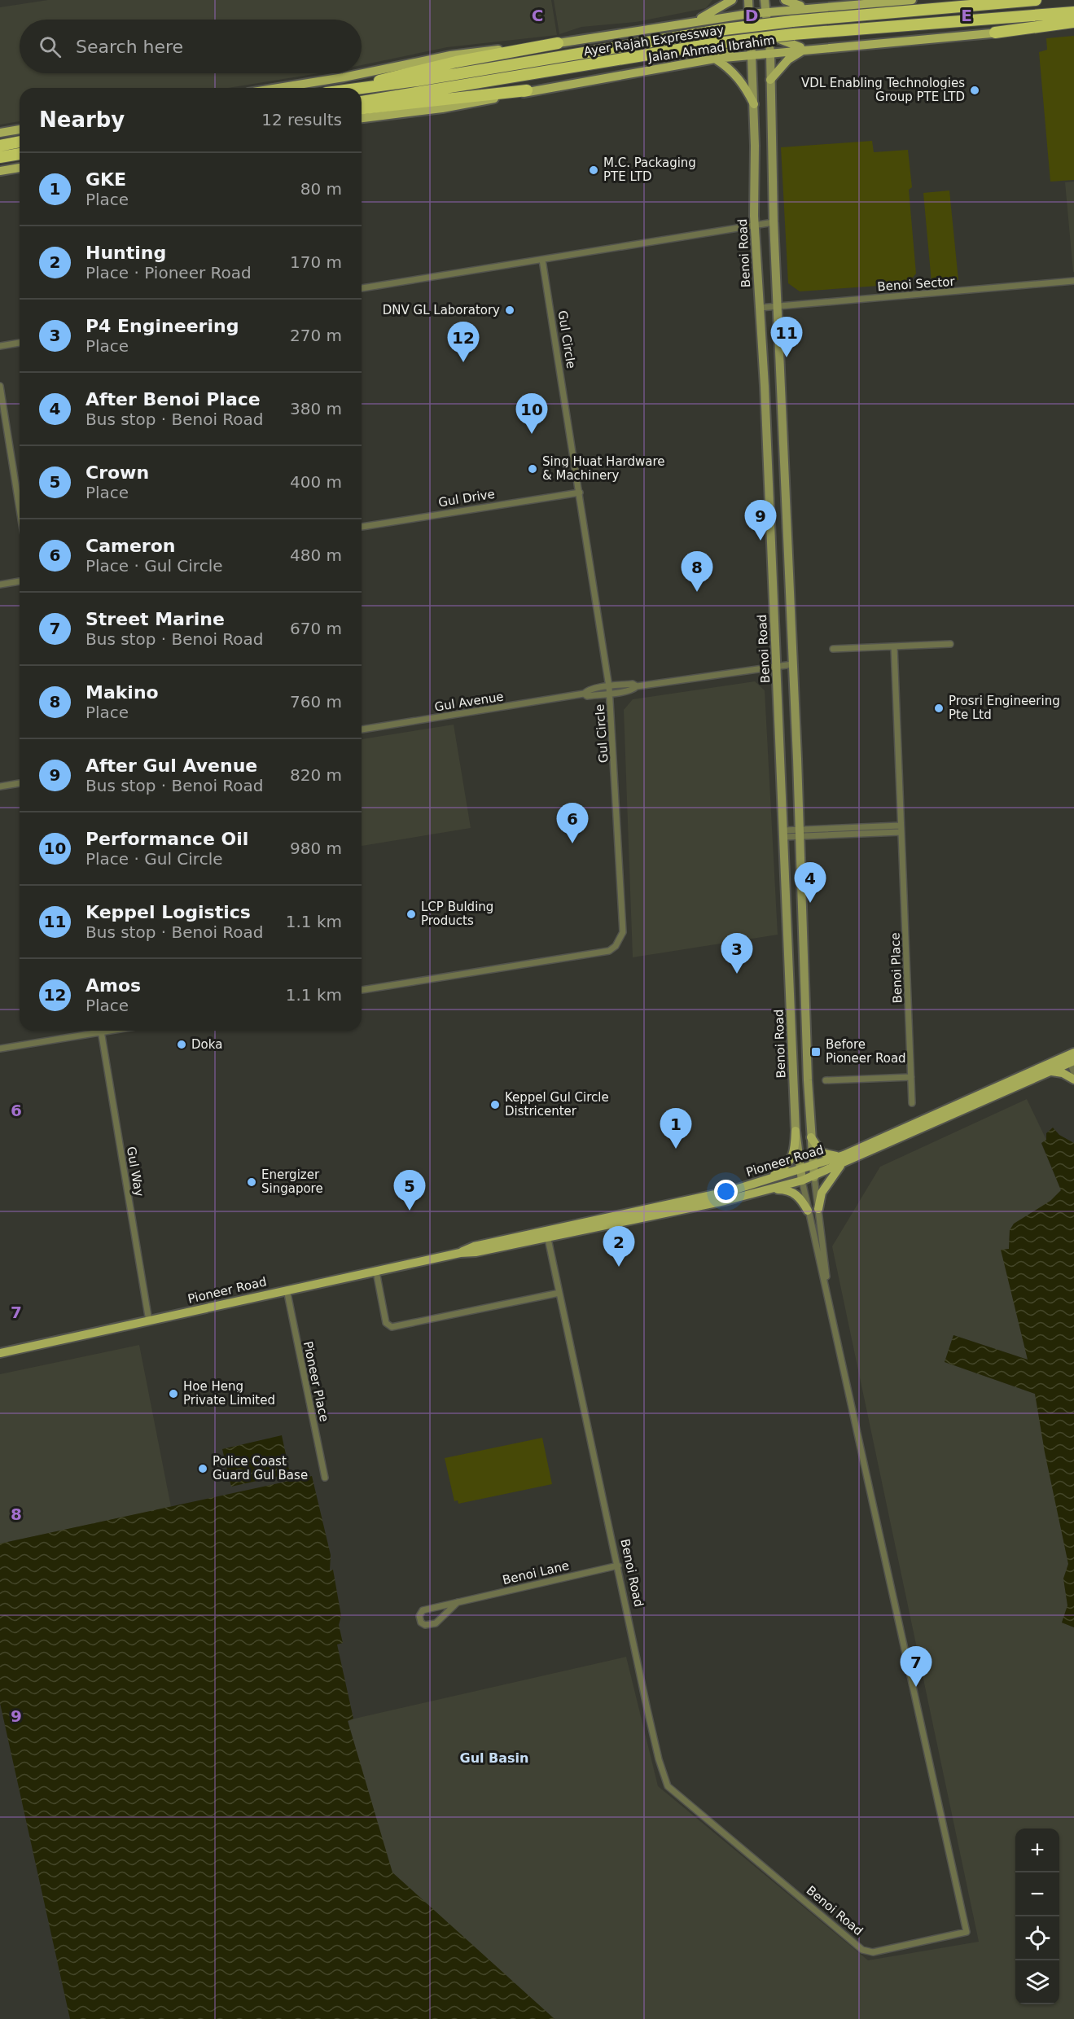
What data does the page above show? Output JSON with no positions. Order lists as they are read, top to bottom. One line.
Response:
{"streets":{"highway":["Ayer Rajah Expressway"],"main road":["Jalan Ahmad Ibrahim","Benoi Road","Pioneer Road"],"street":["Benoi Sector","Gul Circle","Gul Drive","Gul Avenue","Benoi Place","Gul Way","Pioneer Place","Benoi Lane"]},"crossings":[["Jalan Ahmad Ibrahim","Benoi Road"],["Benoi Road","Benoi Sector"],["Benoi Road","Gul Avenue"],["Benoi Road","Pioneer Road"],["Benoi Road","Benoi Lane"],["Gul Circle","Gul Drive"],["Gul Circle","Gul Avenue"],["Pioneer Road","Gul Way"],["Pioneer Road","Pioneer Place"]],"districts":["Gul Basin"],"places":{"other":["VDL Enabling Technologies Group PTE LTD","M.C. Packaging PTE LTD","DNV GL Laboratory","Sing Huat Hardware & Machinery","Prosri Engineering Pte Ltd","LCP Bulding Products","Doka","Keppel Gul Circle Districenter","Energizer Singapore","Hoe Heng Private Limited","Police Coast Guard Gul Base"],"transit":["Before Pioneer Road"]},"page":{"search":"Search here","heading":["Nearby","12 results"],"list":[{"mark":"1","name":"GKE","note":"Place","value":"80 m"},{"mark":"2","name":"Hunting","note":"Place · Pioneer Road","value":"170 m"},{"mark":"3","name":"P4 Engineering","note":"Place","value":"270 m"},{"mark":"4","name":"After Benoi Place","note":"Bus stop · Benoi Road","value":"380 m"},{"mark":"5","name":"Crown","note":"Place","value":"400 m"},{"mark":"6","name":"Cameron","note":"Place · Gul Circle","value":"480 m"},{"mark":"7","name":"Street Marine","note":"Bus stop · Benoi Road","value":"670 m"},{"mark":"8","name":"Makino","note":"Place","value":"760 m"},{"mark":"9","name":"After Gul Avenue","note":"Bus stop · Benoi Road","value":"820 m"},{"mark":"10","name":"Performance Oil","note":"Place · Gul Circle","value":"980 m"},{"mark":"11","name":"Keppel Logistics","note":"Bus stop · Benoi Road","value":"1.1 km"},{"mark":"12","name":"Amos","note":"Place","value":"1.1 km"}],"pins":["11","12","10","9","8","6","4","3","1","5","2","7"],"map_buttons":["+","−"]},"grid":{"columns":["C","D","E"],"rows":["6","7","8","9"]}}
